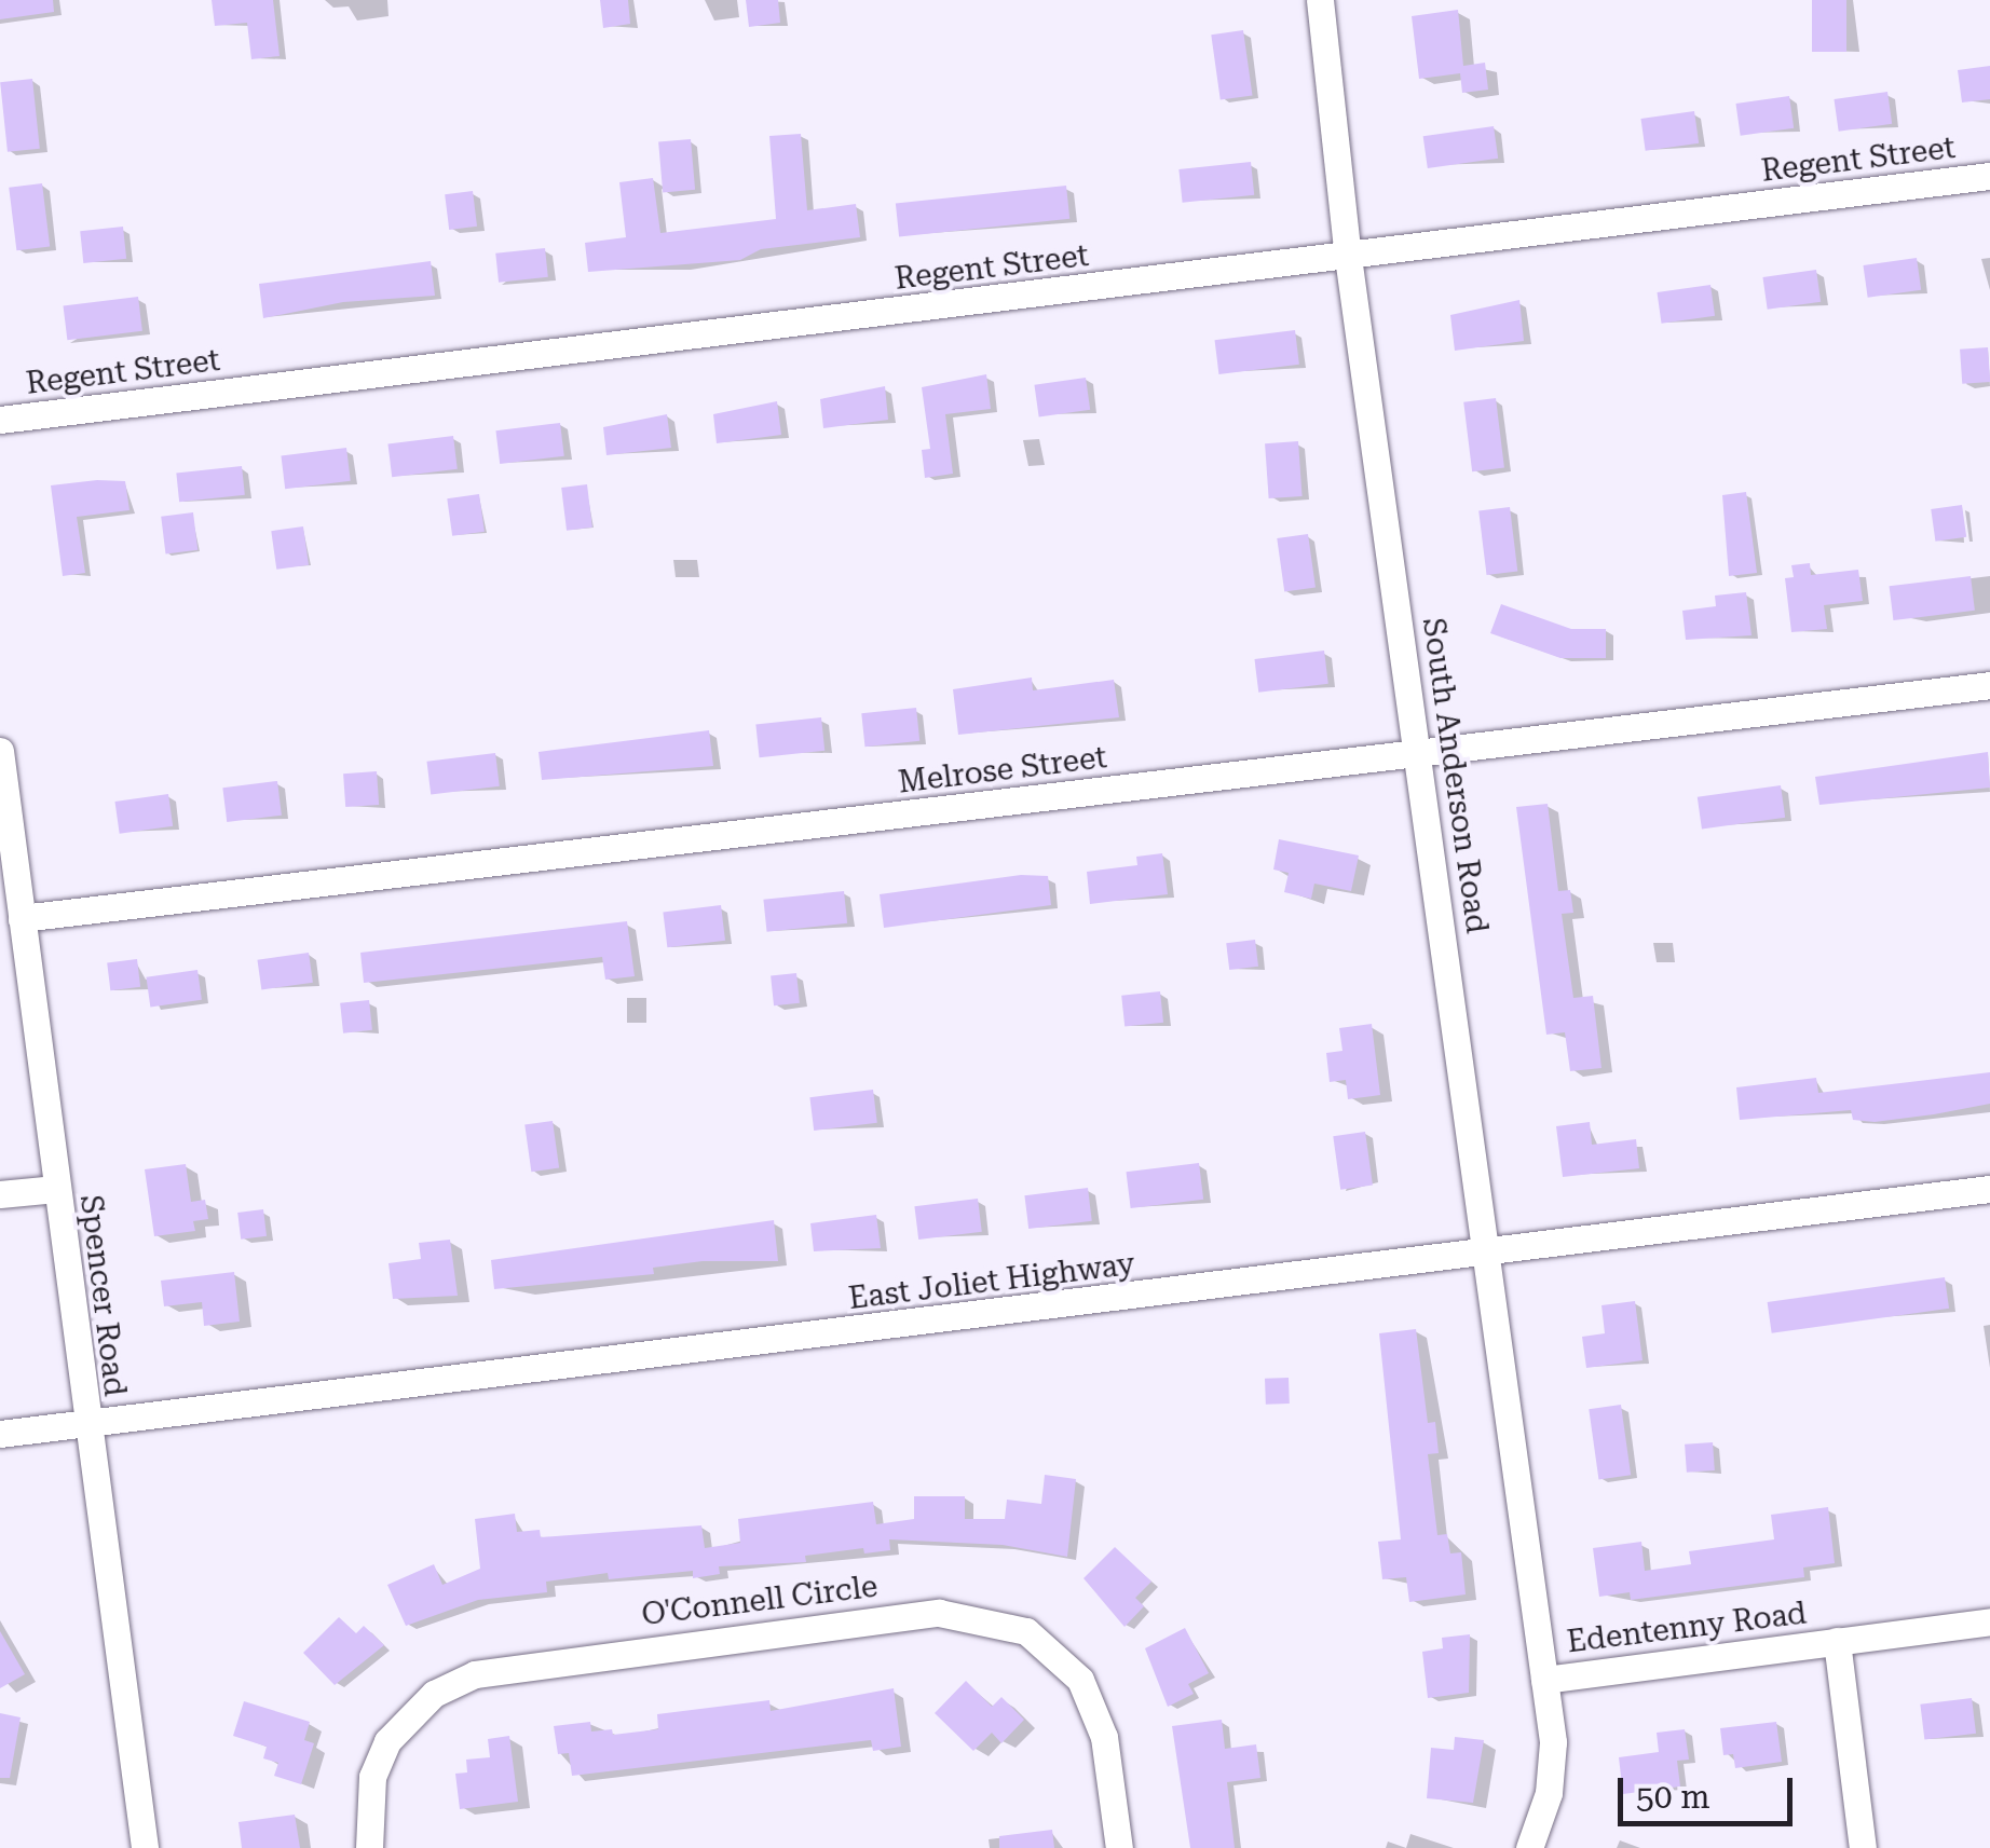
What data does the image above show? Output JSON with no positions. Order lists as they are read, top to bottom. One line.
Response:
{"streets":{"street":["Regent Street","Melrose Street","South Anderson Road","East Joliet Highway","Spencer Road","O'Connell Circle","Edentenny Road"]},"crossings":[["Regent Street","South Anderson Road"],["Melrose Street","South Anderson Road"],["Melrose Street","Spencer Road"],["South Anderson Road","East Joliet Highway"],["South Anderson Road","Edentenny Road"],["East Joliet Highway","Spencer Road"]],"scale_bar":"50 m"}
